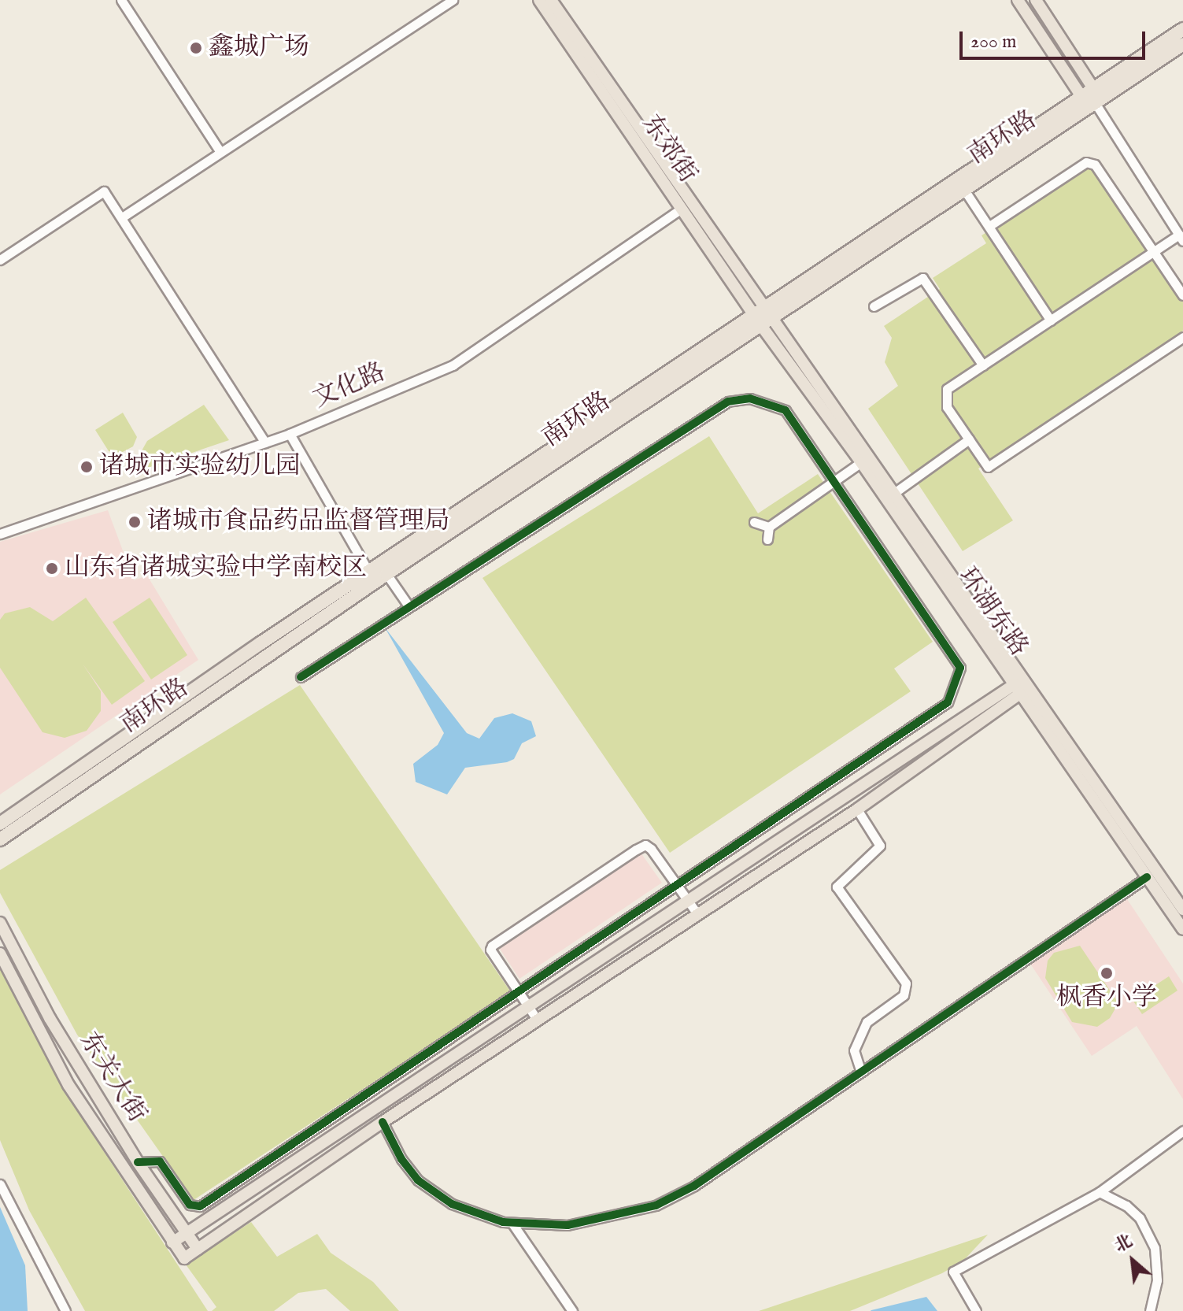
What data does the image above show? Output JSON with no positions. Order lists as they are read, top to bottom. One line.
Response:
{"streets":{"highway":["南环路"],"main road":["东郊街","环湖东路","东关大街"],"street":["文化路"]},"crossings":[["南环路","东郊街"],["南环路","环湖东路"],["东郊街","文化路"],["东郊街","环湖东路"]],"places":["鑫城广场","诸城市实验幼儿园","诸城市食品药品监督管理局","山东省诸城实验中学南校区","枫香小学"],"scale_bar":"200 m","north":"top left"}
